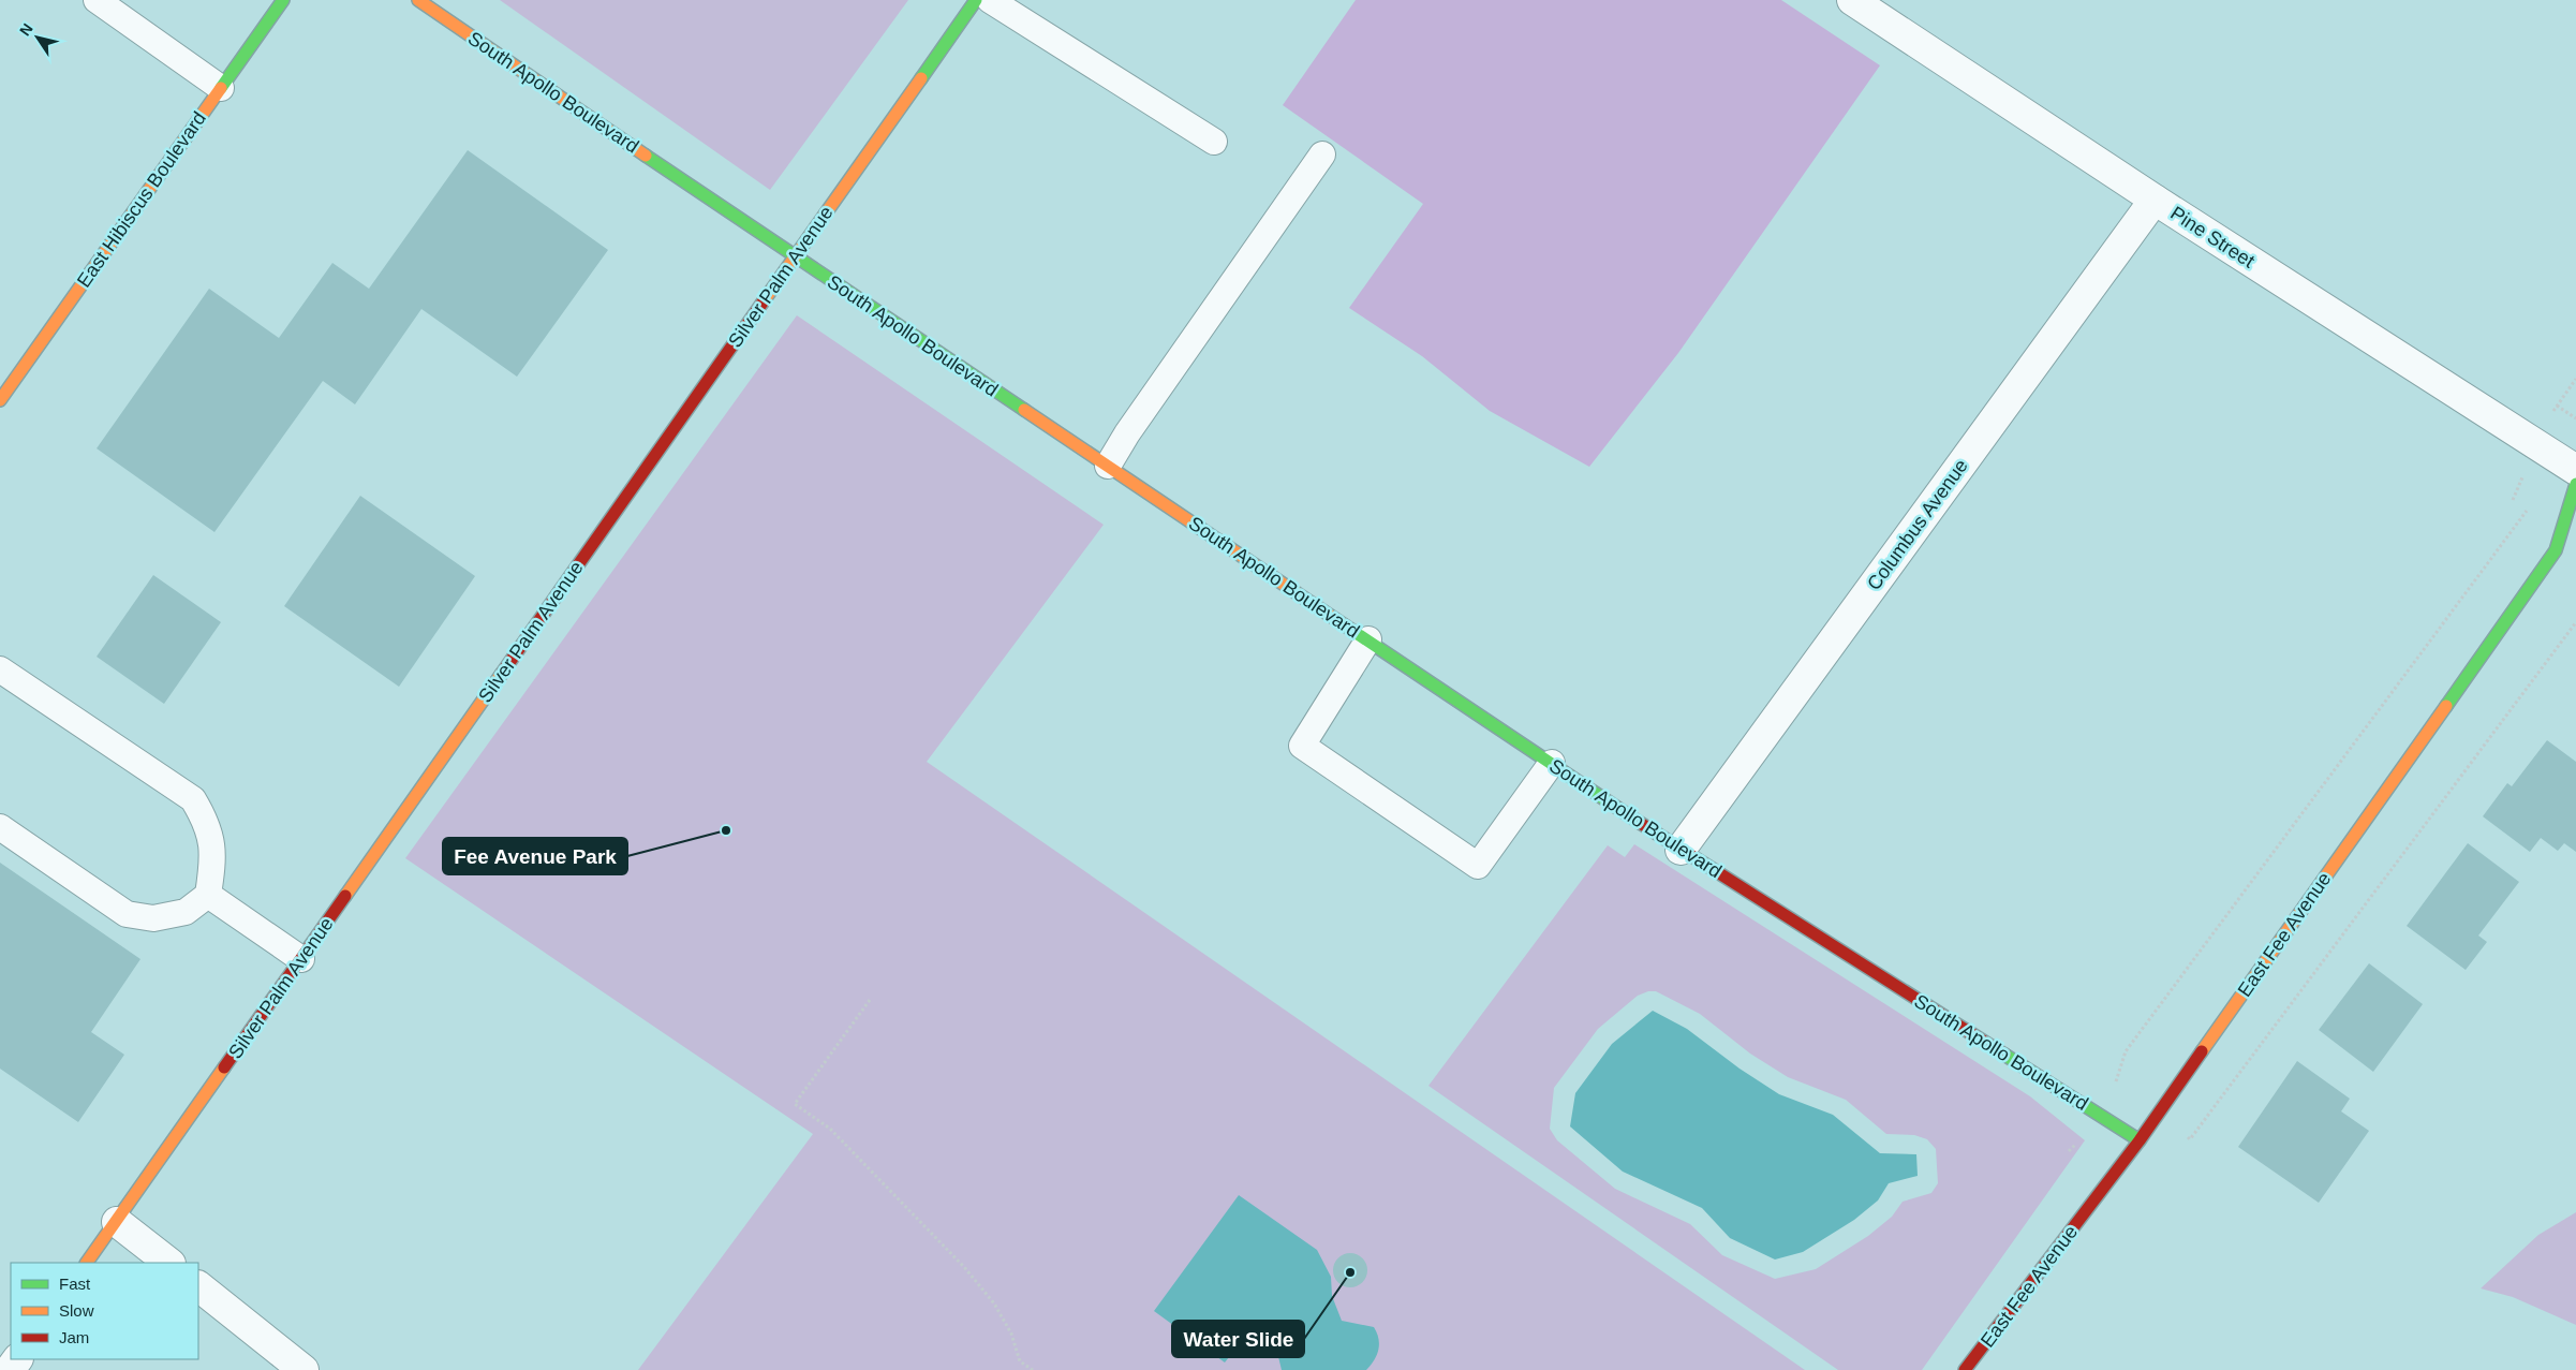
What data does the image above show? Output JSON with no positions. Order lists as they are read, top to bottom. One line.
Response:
{"streets":{"street":["South Apollo Boulevard","East Hibiscus Boulevard","Pine Street","Silver Palm Avenue","Columbus Avenue","East Fee Avenue"]},"crossings":[["South Apollo Boulevard","Silver Palm Avenue"],["South Apollo Boulevard","Columbus Avenue"],["South Apollo Boulevard","East Fee Avenue"],["Pine Street","Columbus Avenue"]],"places":["Fee Avenue Park","Water Slide"],"legend":["Fast","Slow","Jam"],"north":"top left"}
